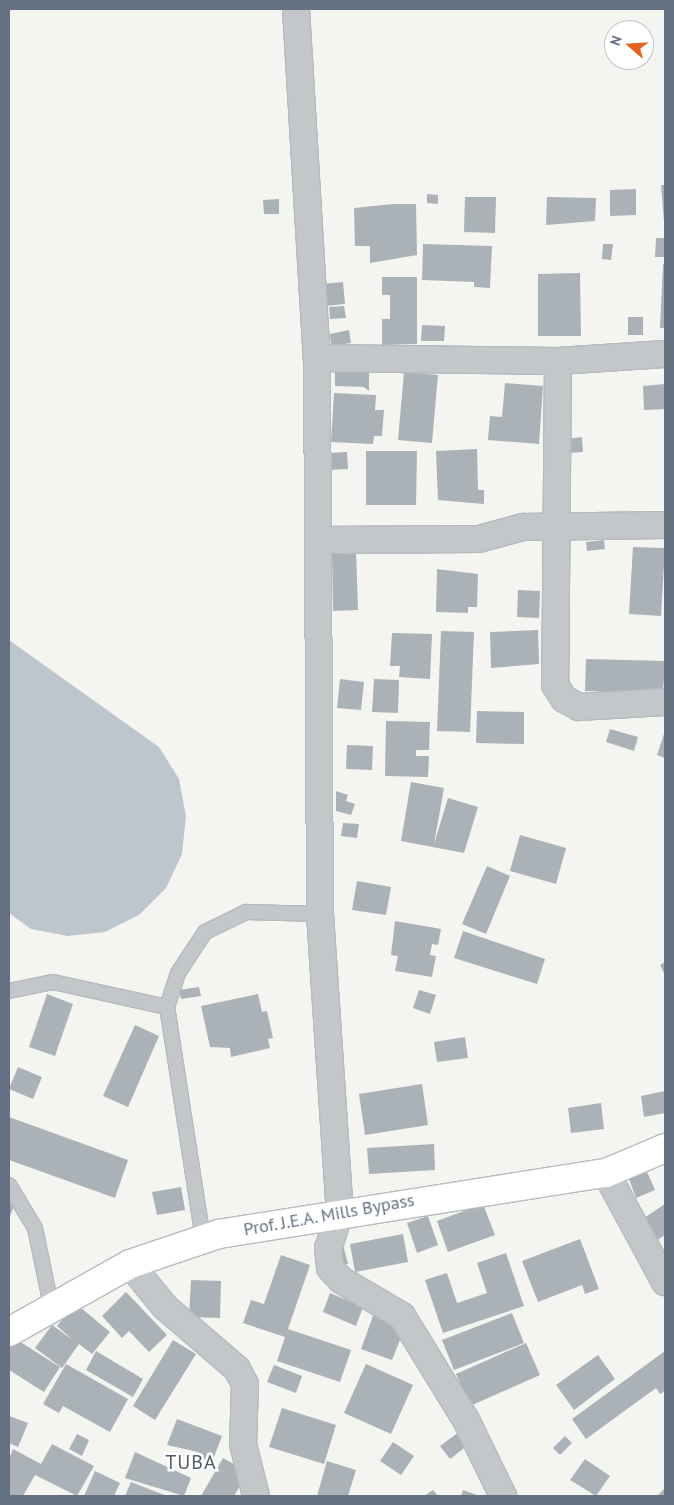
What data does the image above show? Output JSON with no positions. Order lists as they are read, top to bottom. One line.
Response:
{"streets":{"street":["Prof. J.E.A. Mills Bypass"]},"districts":["TUBA"],"north":"left"}
